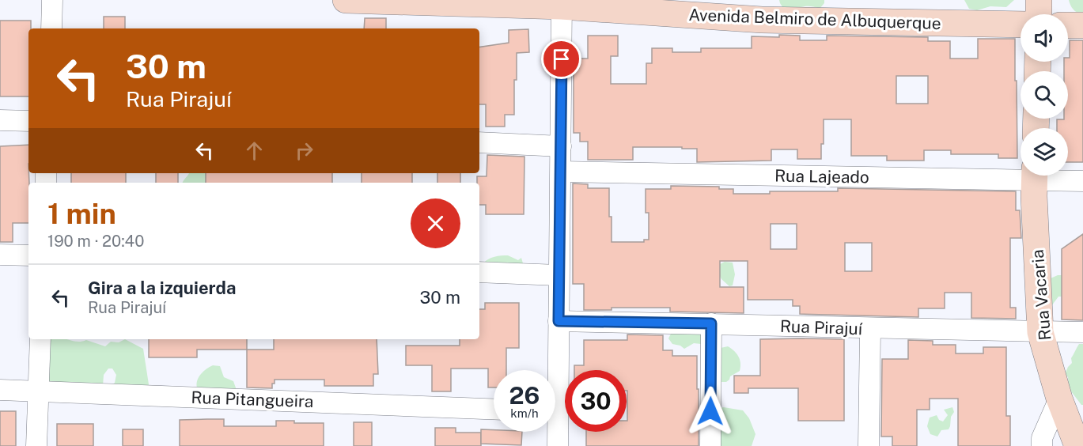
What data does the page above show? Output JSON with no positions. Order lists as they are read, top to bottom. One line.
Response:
{"streets":{"main road":["Avenida Belmiro de Albuquerque","Rua Vacaria"],"street":["Rua Lajeado","Rua Pirajuí","Rua Pitangueira"]},"crossings":[["Rua Vacaria","Rua Pirajuí"]],"page":{"turn":["30 m","Rua Pirajuí"],"heading":["1 min","190 m · 20:40"],"list":[{"name":"Gira a la izquierda","note":"Rua Pirajuí","value":"30 m"}],"speed":"26 km/h","limit":"30"}}
